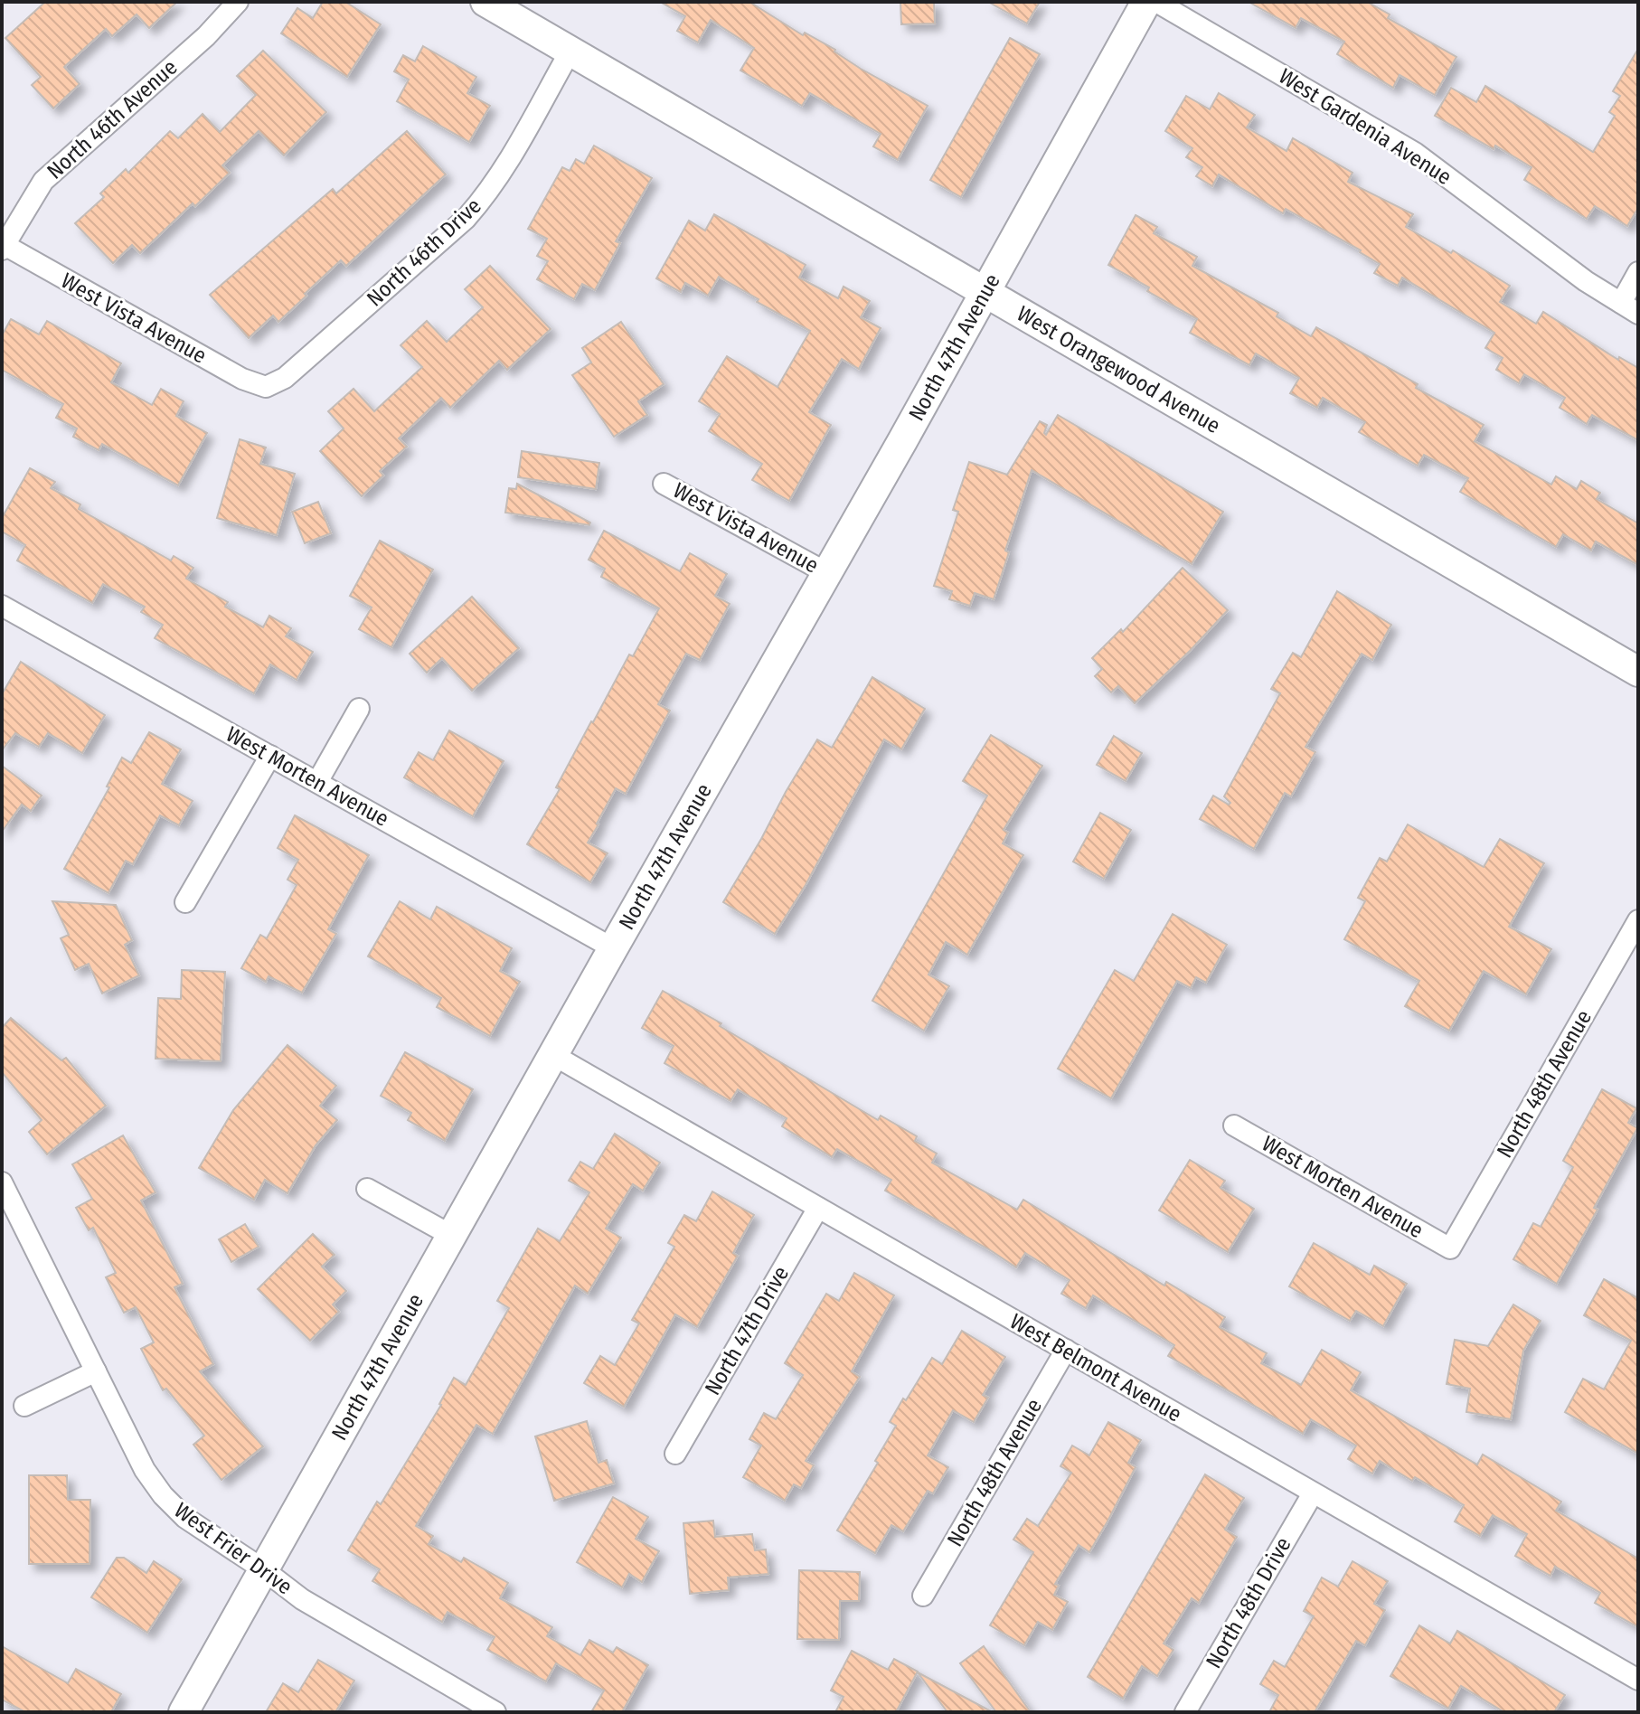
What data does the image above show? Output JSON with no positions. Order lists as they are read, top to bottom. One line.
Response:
{"streets":{"street":["North 46th Avenue","West Gardenia Avenue","North 46th Drive","West Vista Avenue","North 47th Avenue","West Orangewood Avenue","West Morten Avenue","North 48th Avenue","North 47th Drive","West Belmont Avenue","West Frier Drive","North 48th Drive"]},"crossings":[["North 46th Avenue","West Vista Avenue"],["North 46th Drive","West Vista Avenue"],["North 46th Drive","West Orangewood Avenue"],["West Vista Avenue","North 47th Avenue"],["North 47th Avenue","West Orangewood Avenue"],["North 47th Avenue","West Morten Avenue"],["North 47th Avenue","West Belmont Avenue"],["North 47th Avenue","West Frier Drive"],["West Morten Avenue","North 48th Avenue"],["North 48th Avenue","West Belmont Avenue"],["North 47th Drive","West Belmont Avenue"],["West Belmont Avenue","North 48th Drive"]]}
